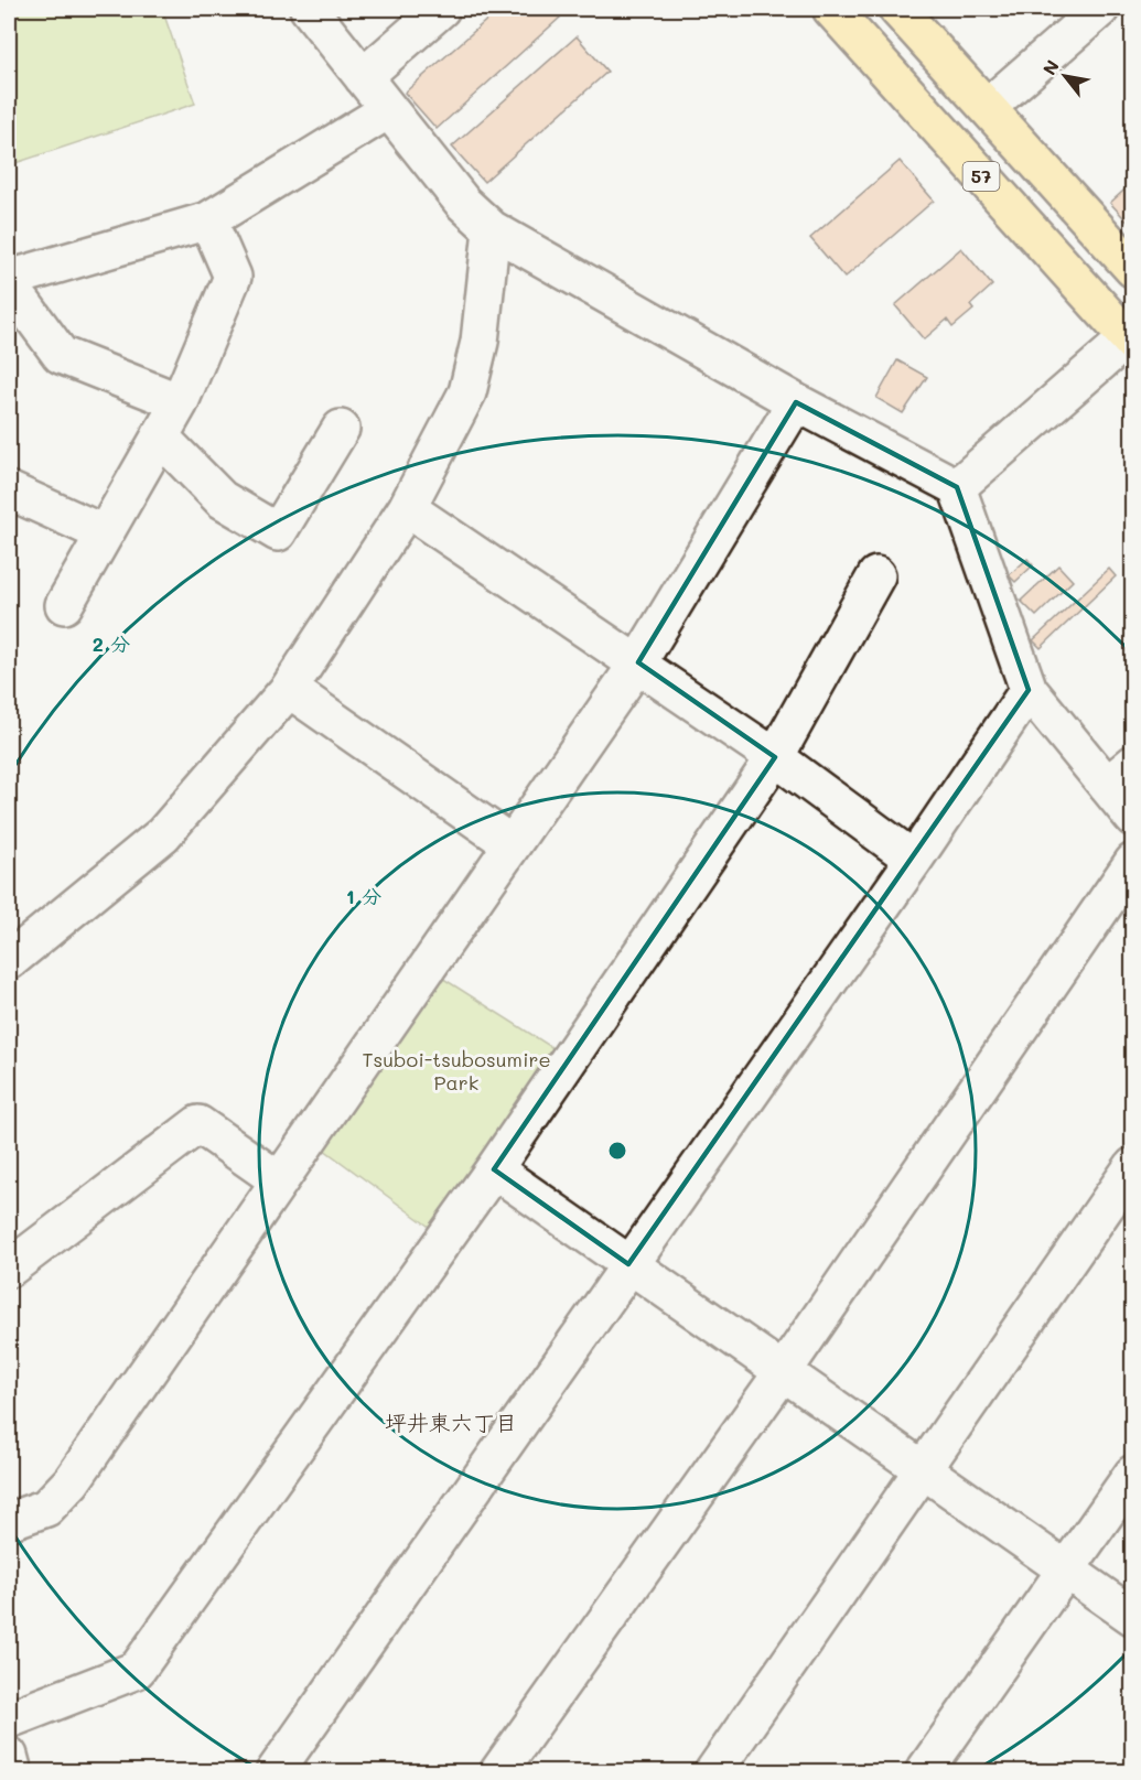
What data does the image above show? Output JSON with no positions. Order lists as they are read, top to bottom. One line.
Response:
{"streets":{"main road":["57"]},"districts":["坪井東六丁目"],"parks":["Tsuboi-tsubosumire Park"],"north":"top left","rings":["2 分","1 分"]}
